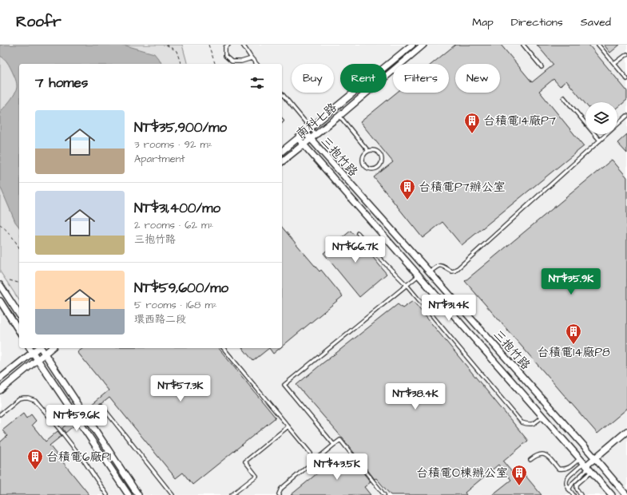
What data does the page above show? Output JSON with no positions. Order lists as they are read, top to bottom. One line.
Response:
{"streets":{"street":["南科七路","三抱竹路"]},"crossings":[["南科七路","三抱竹路"]],"places":{"building":["台積電14廠P7","台積電P7辦公室","台積電14廠P8","台積電6廠P1","台積電O棟辦公室"]},"page":{"header":"Roofr","nav":["Map","Directions","Saved"],"chip":["Buy","Rent","Filters","New"],"heading":"7 homes","list":[{"name":"NT$35,900/mo","note":"3 rooms · 92 m² · Apartment"},{"name":"NT$31,400/mo","note":"2 rooms · 62 m² · 三抱竹路"},{"name":"NT$59,600/mo","note":"5 rooms · 168 m² · 環西路二段"}],"price":["NT$66.7K","NT$35.9K","NT$31.4K","NT$57.3K","NT$38.4K","NT$59.6K","NT$43.5K"]}}
